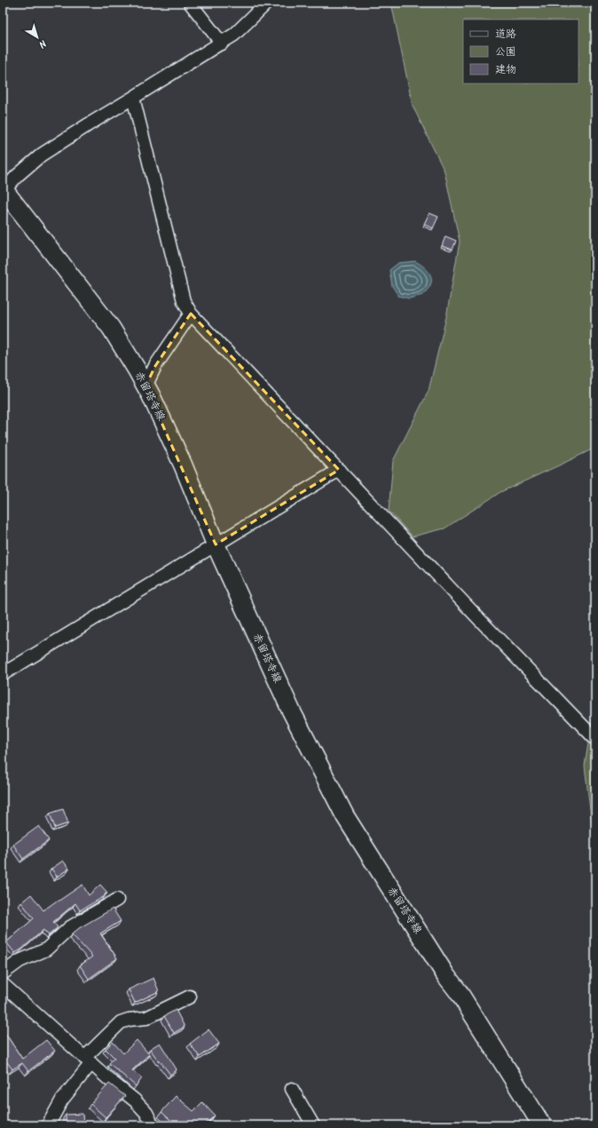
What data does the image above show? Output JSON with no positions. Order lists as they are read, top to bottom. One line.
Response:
{"streets":{"main road":["赤留塔寺線"]},"legend":["道路","公園","建物"],"north":"bottom right"}
